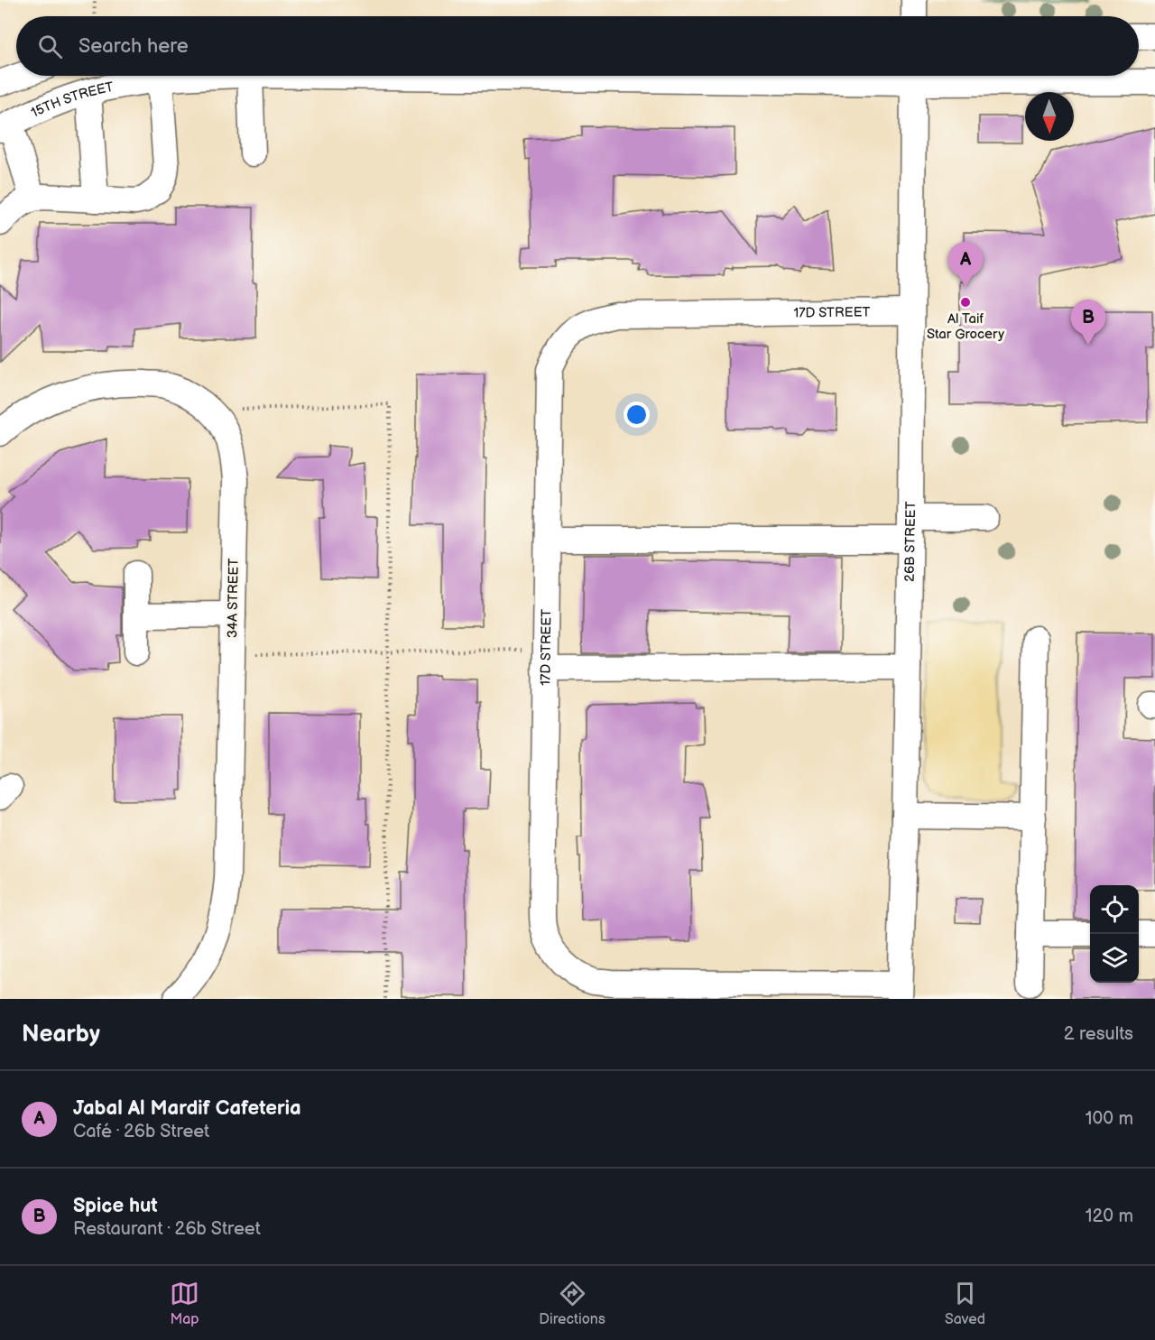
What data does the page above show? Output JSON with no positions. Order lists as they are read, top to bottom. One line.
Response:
{"streets":{"street":["15TH STREET","17D STREET","26B STREET","34A STREET"]},"crossings":[["15TH STREET","26B STREET"],["17D STREET","26B STREET"]],"places":["Al Taif Star Grocery"],"north":"bottom","page":{"search":"Search here","pins":["A","B"],"heading":["Nearby","2 results"],"list":[{"mark":"A","name":"Jabal Al Mardif Cafeteria","note":"Café · 26b Street","value":"100 m"},{"mark":"B","name":"Spice hut","note":"Restaurant · 26b Street","value":"120 m"}],"nav":["Map","Directions","Saved"]}}
